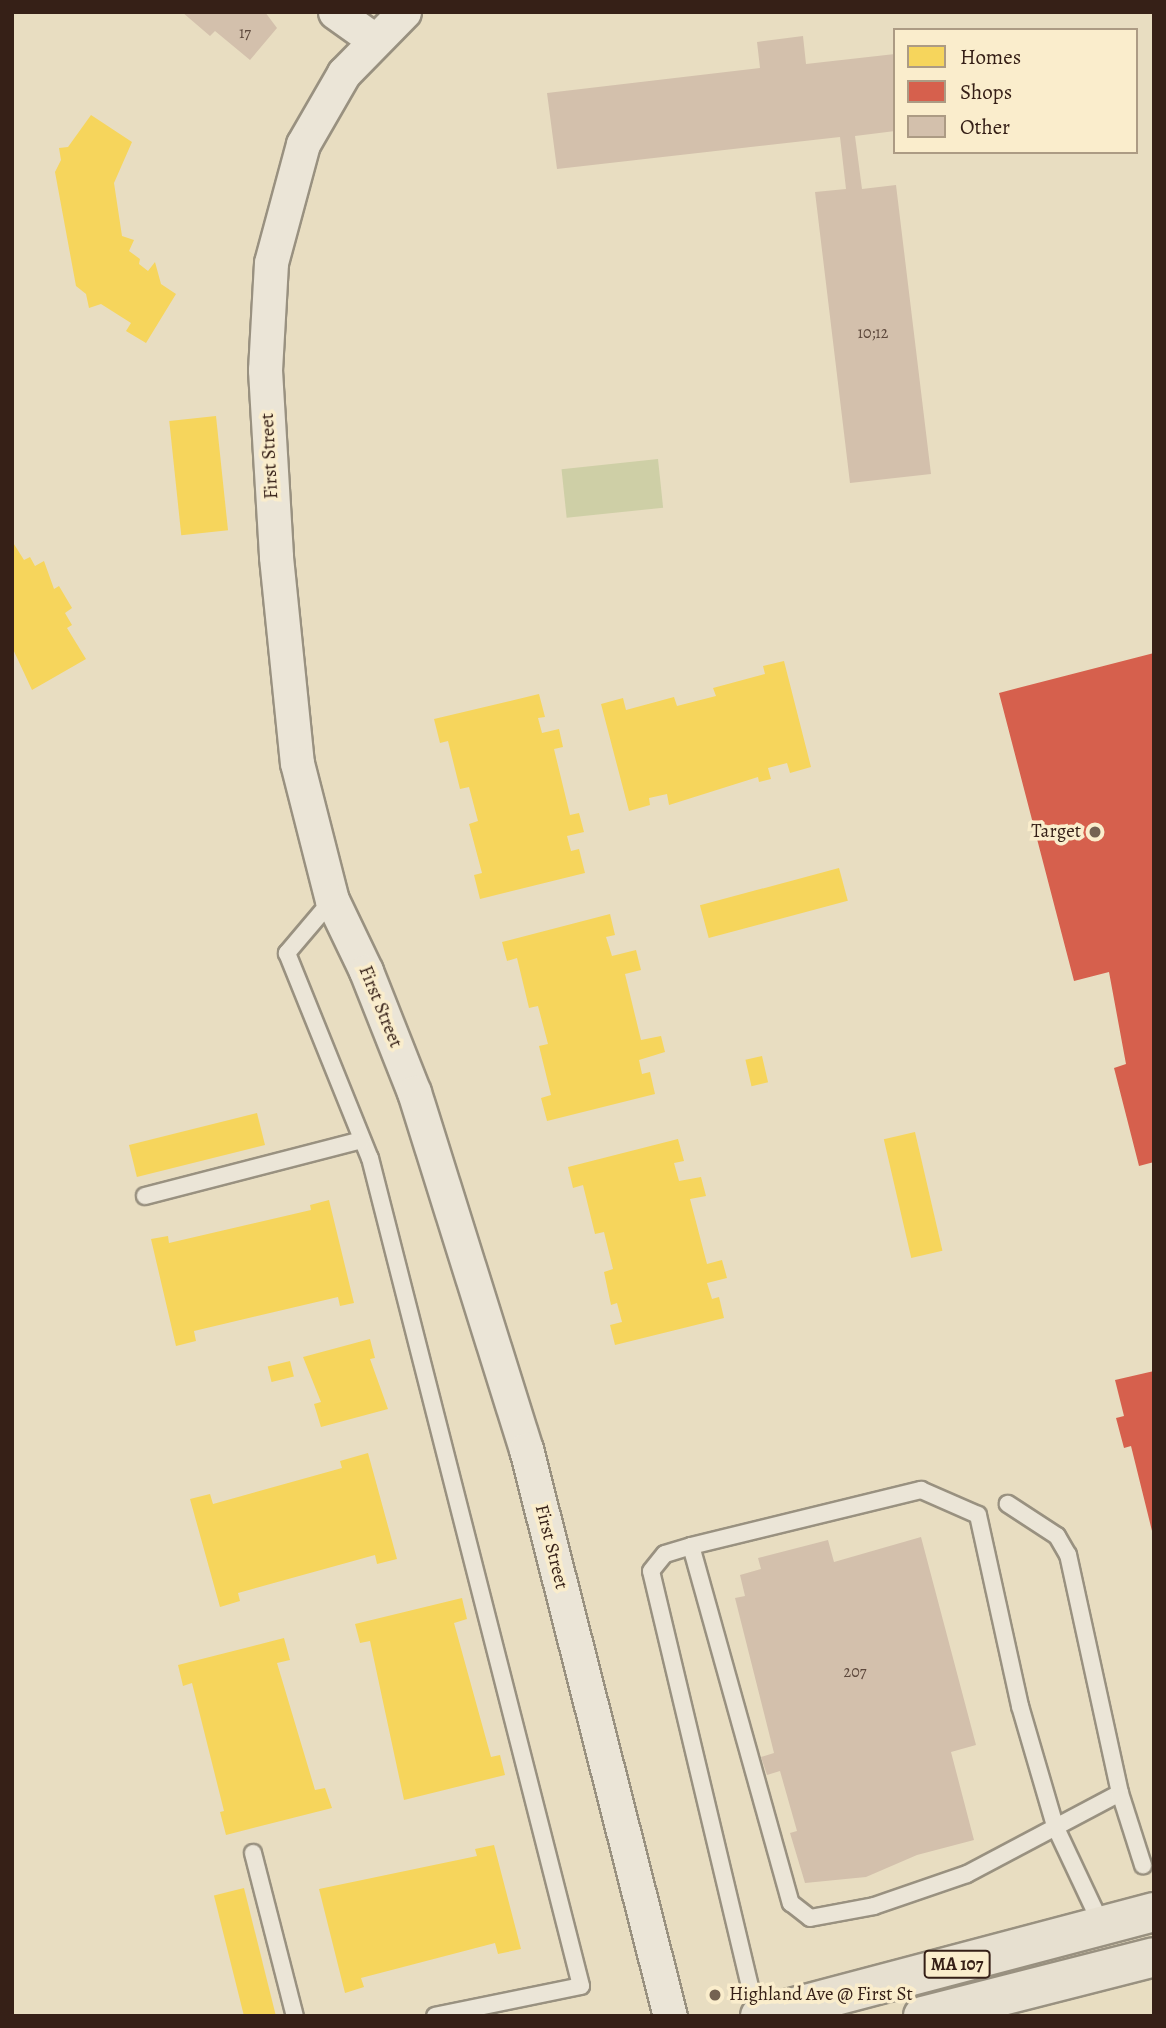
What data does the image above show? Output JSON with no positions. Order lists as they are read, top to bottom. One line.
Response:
{"streets":{"main road":["MA 107"],"street":["First Street"]},"places":["Target","Highland Ave @ First St"],"house_numbers":["17","10;12","207"],"legend":["Homes","Shops","Other"]}
